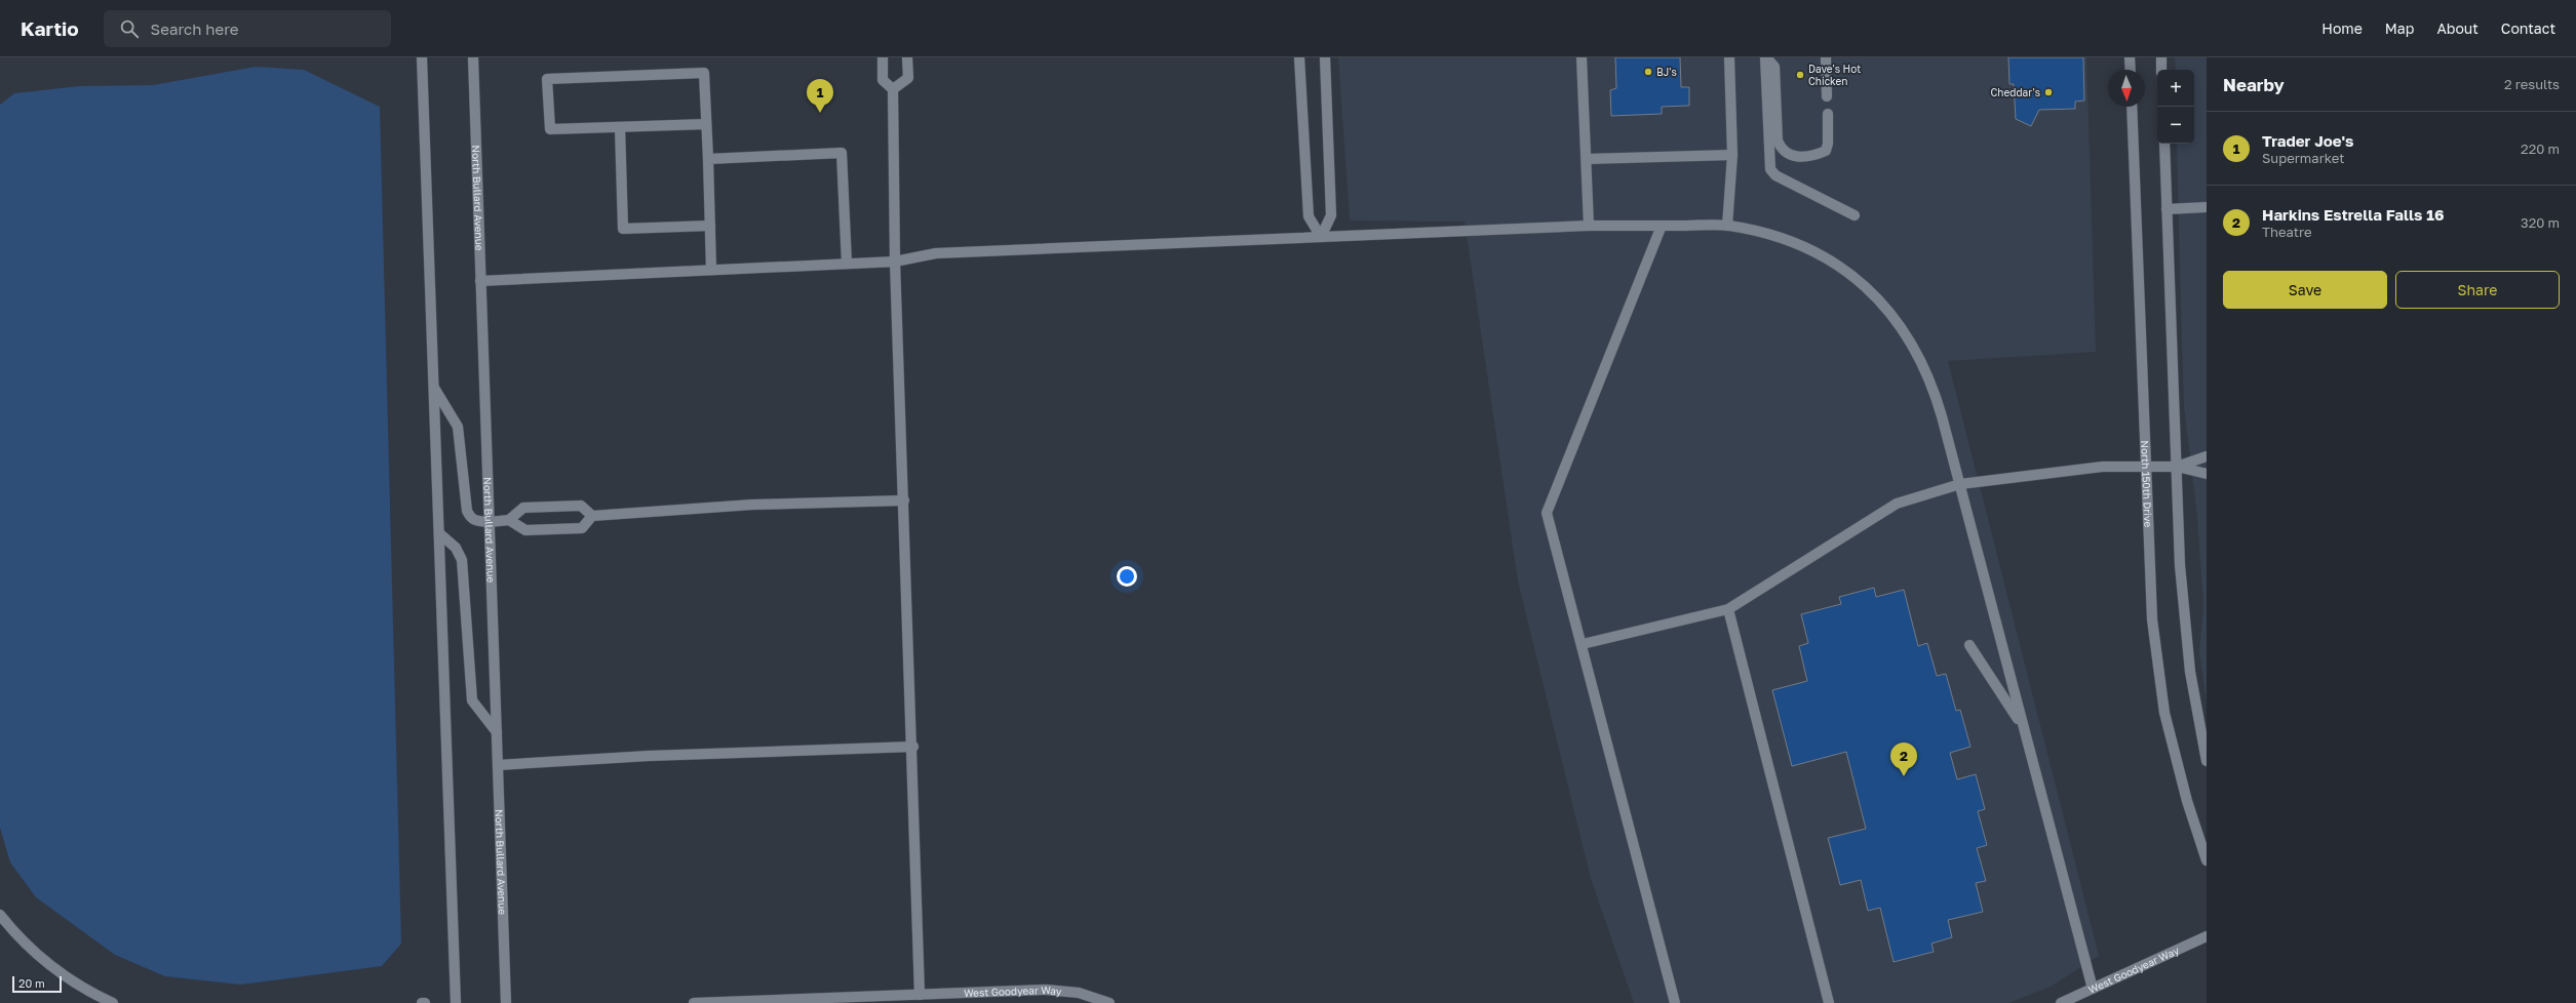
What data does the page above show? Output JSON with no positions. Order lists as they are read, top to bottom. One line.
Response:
{"streets":{"main road":["North Bullard Avenue","North 150th Drive","West Goodyear Way"]},"places":["BJ's","Dave's Hot Chicken","Cheddar's"],"scale_bar":"20 m","north":"bottom","page":{"header":"Kartio","search":"Search here","nav":["Home","Map","About","Contact"],"heading":["Nearby","2 results"],"map_buttons":["+","−"],"pins":["1","2"],"list":[{"mark":"1","name":"Trader Joe's","note":"Supermarket","value":"220 m"},{"mark":"2","name":"Harkins Estrella Falls 16","note":"Theatre","value":"320 m"}],"buttons":["Save","Share"],"scale":"20 m"}}
